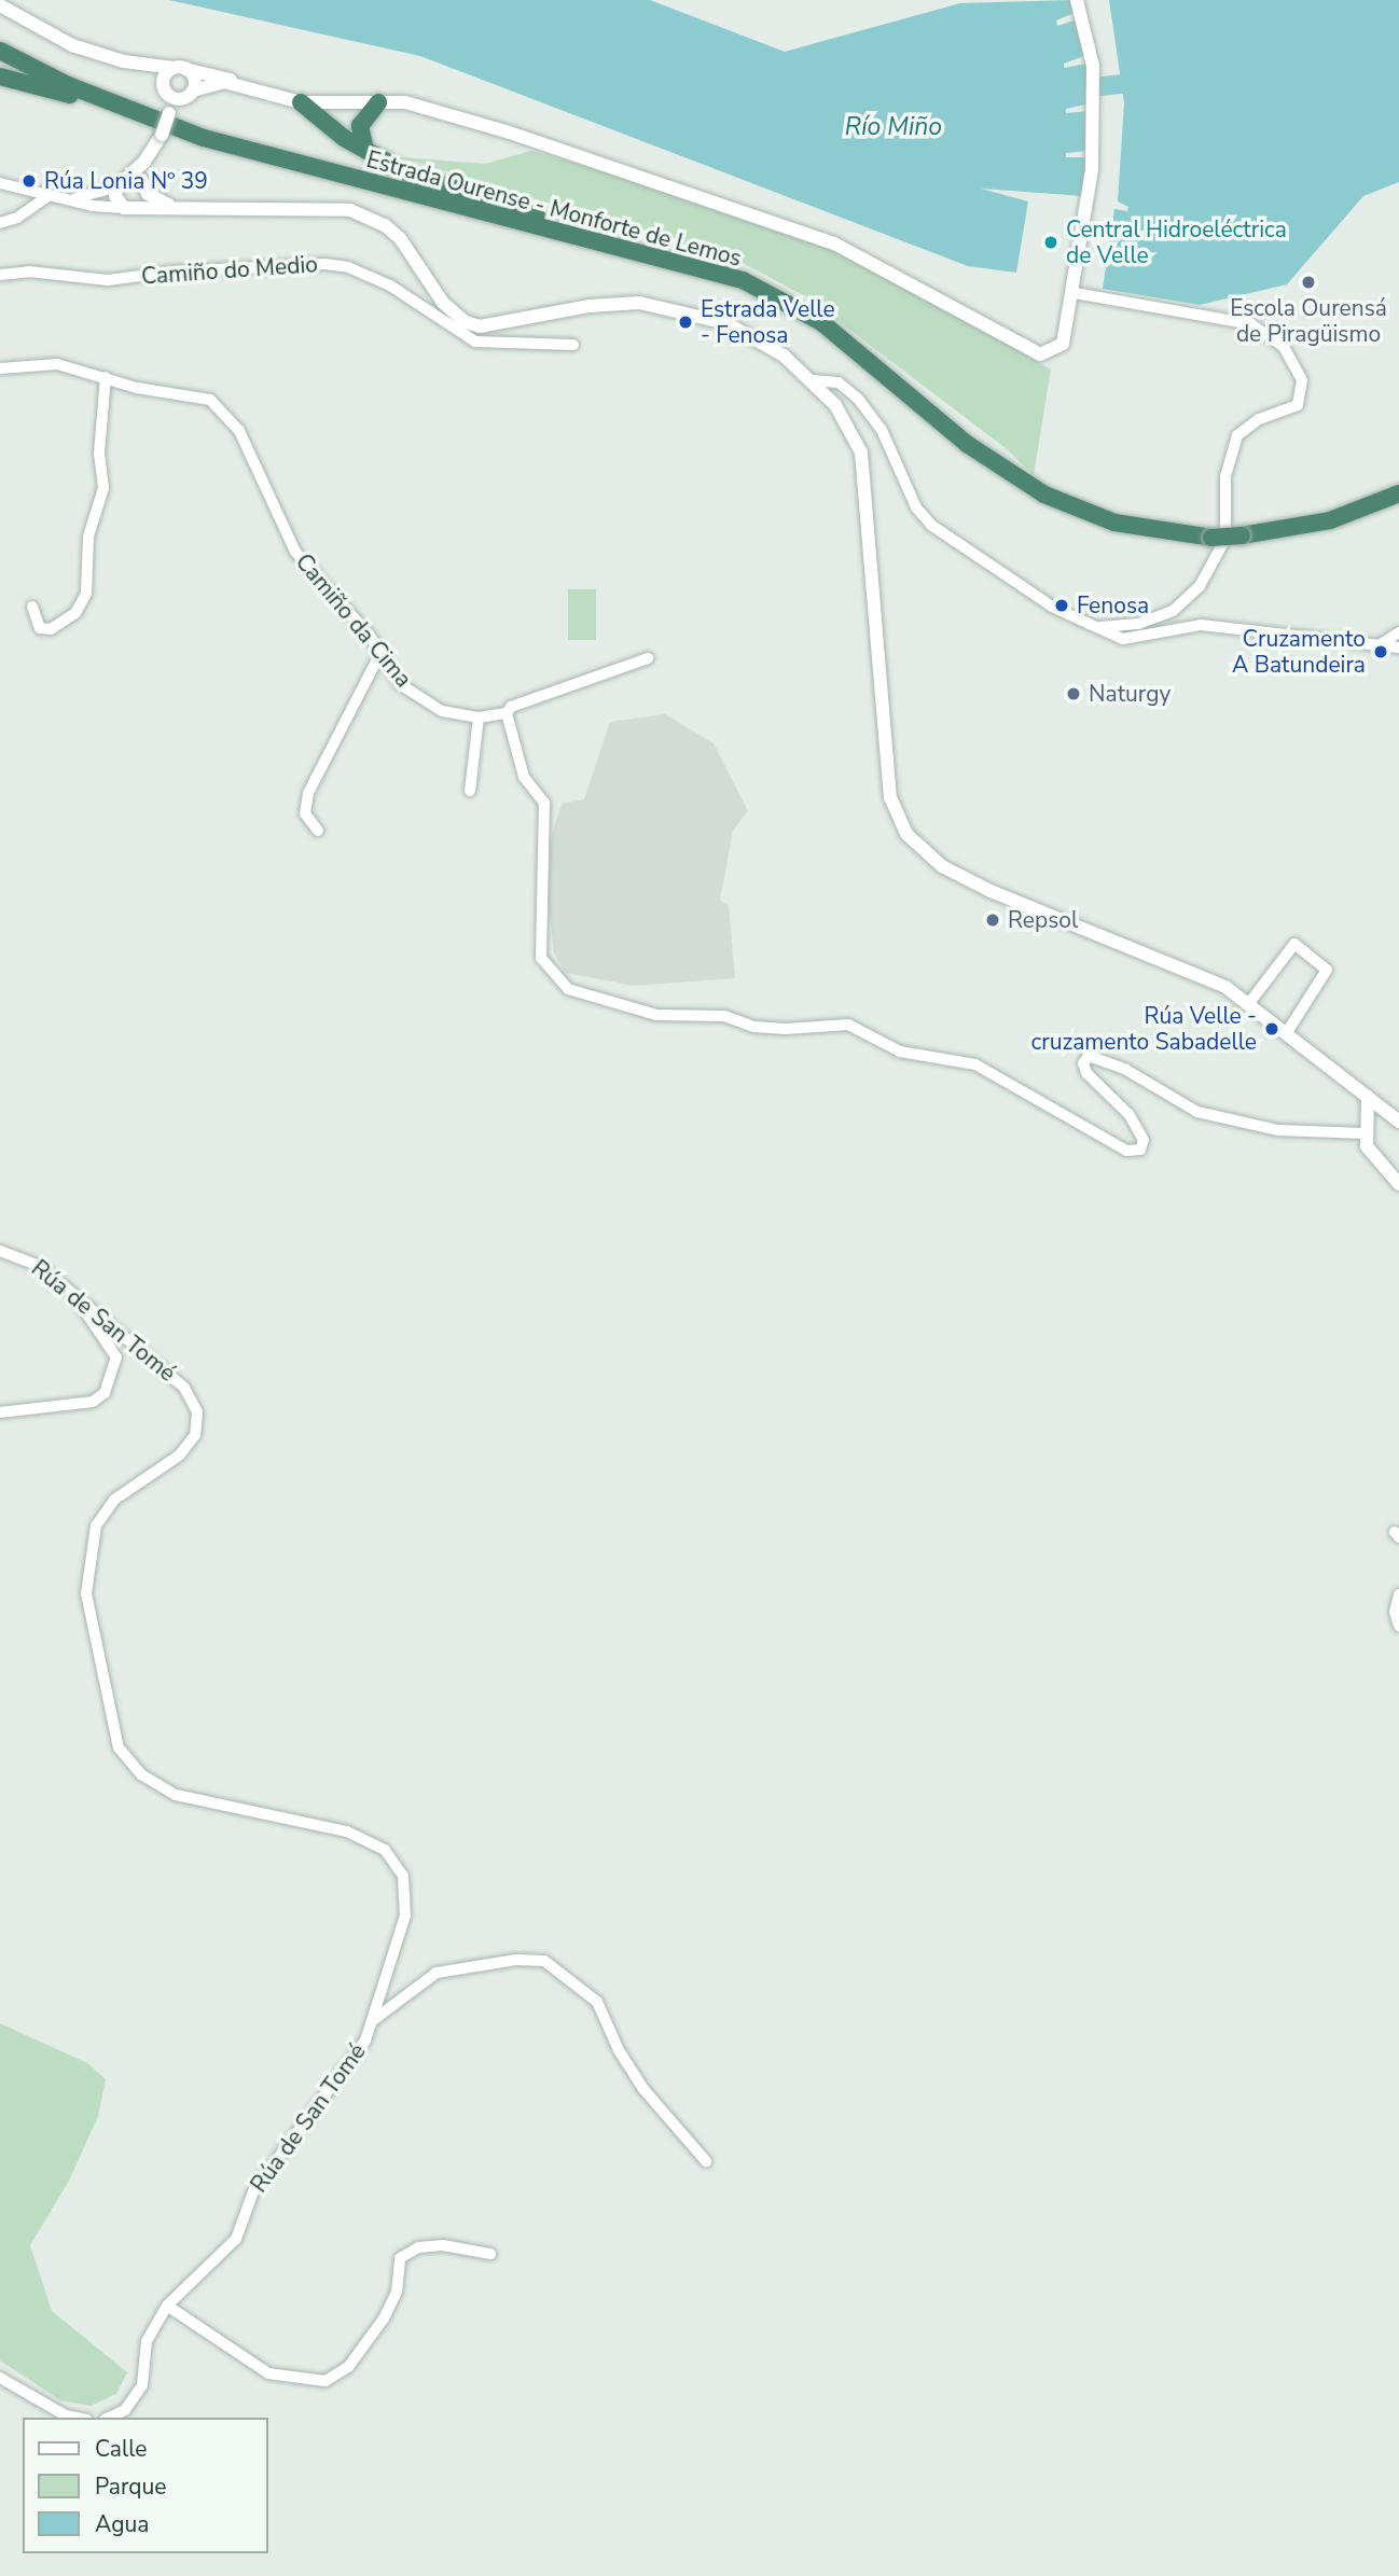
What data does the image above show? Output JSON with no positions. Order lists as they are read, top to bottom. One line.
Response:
{"streets":{"highway":["Estrada Ourense - Monforte de Lemos"],"street":["Camiño do Medio","Camiño da Cima","Rúa de San Tomé"]},"water":["Río Miño"],"places":["Rúa Lonia Nº 39","Central Hidroeléctrica de Velle","Escola Ourensá de Piragüismo","Estrada Velle - Fenosa","Fenosa","Cruzamento A Batundeira","Naturgy","Repsol","Rúa Velle - cruzamento Sabadelle"],"legend":["Calle","Parque","Agua"]}
